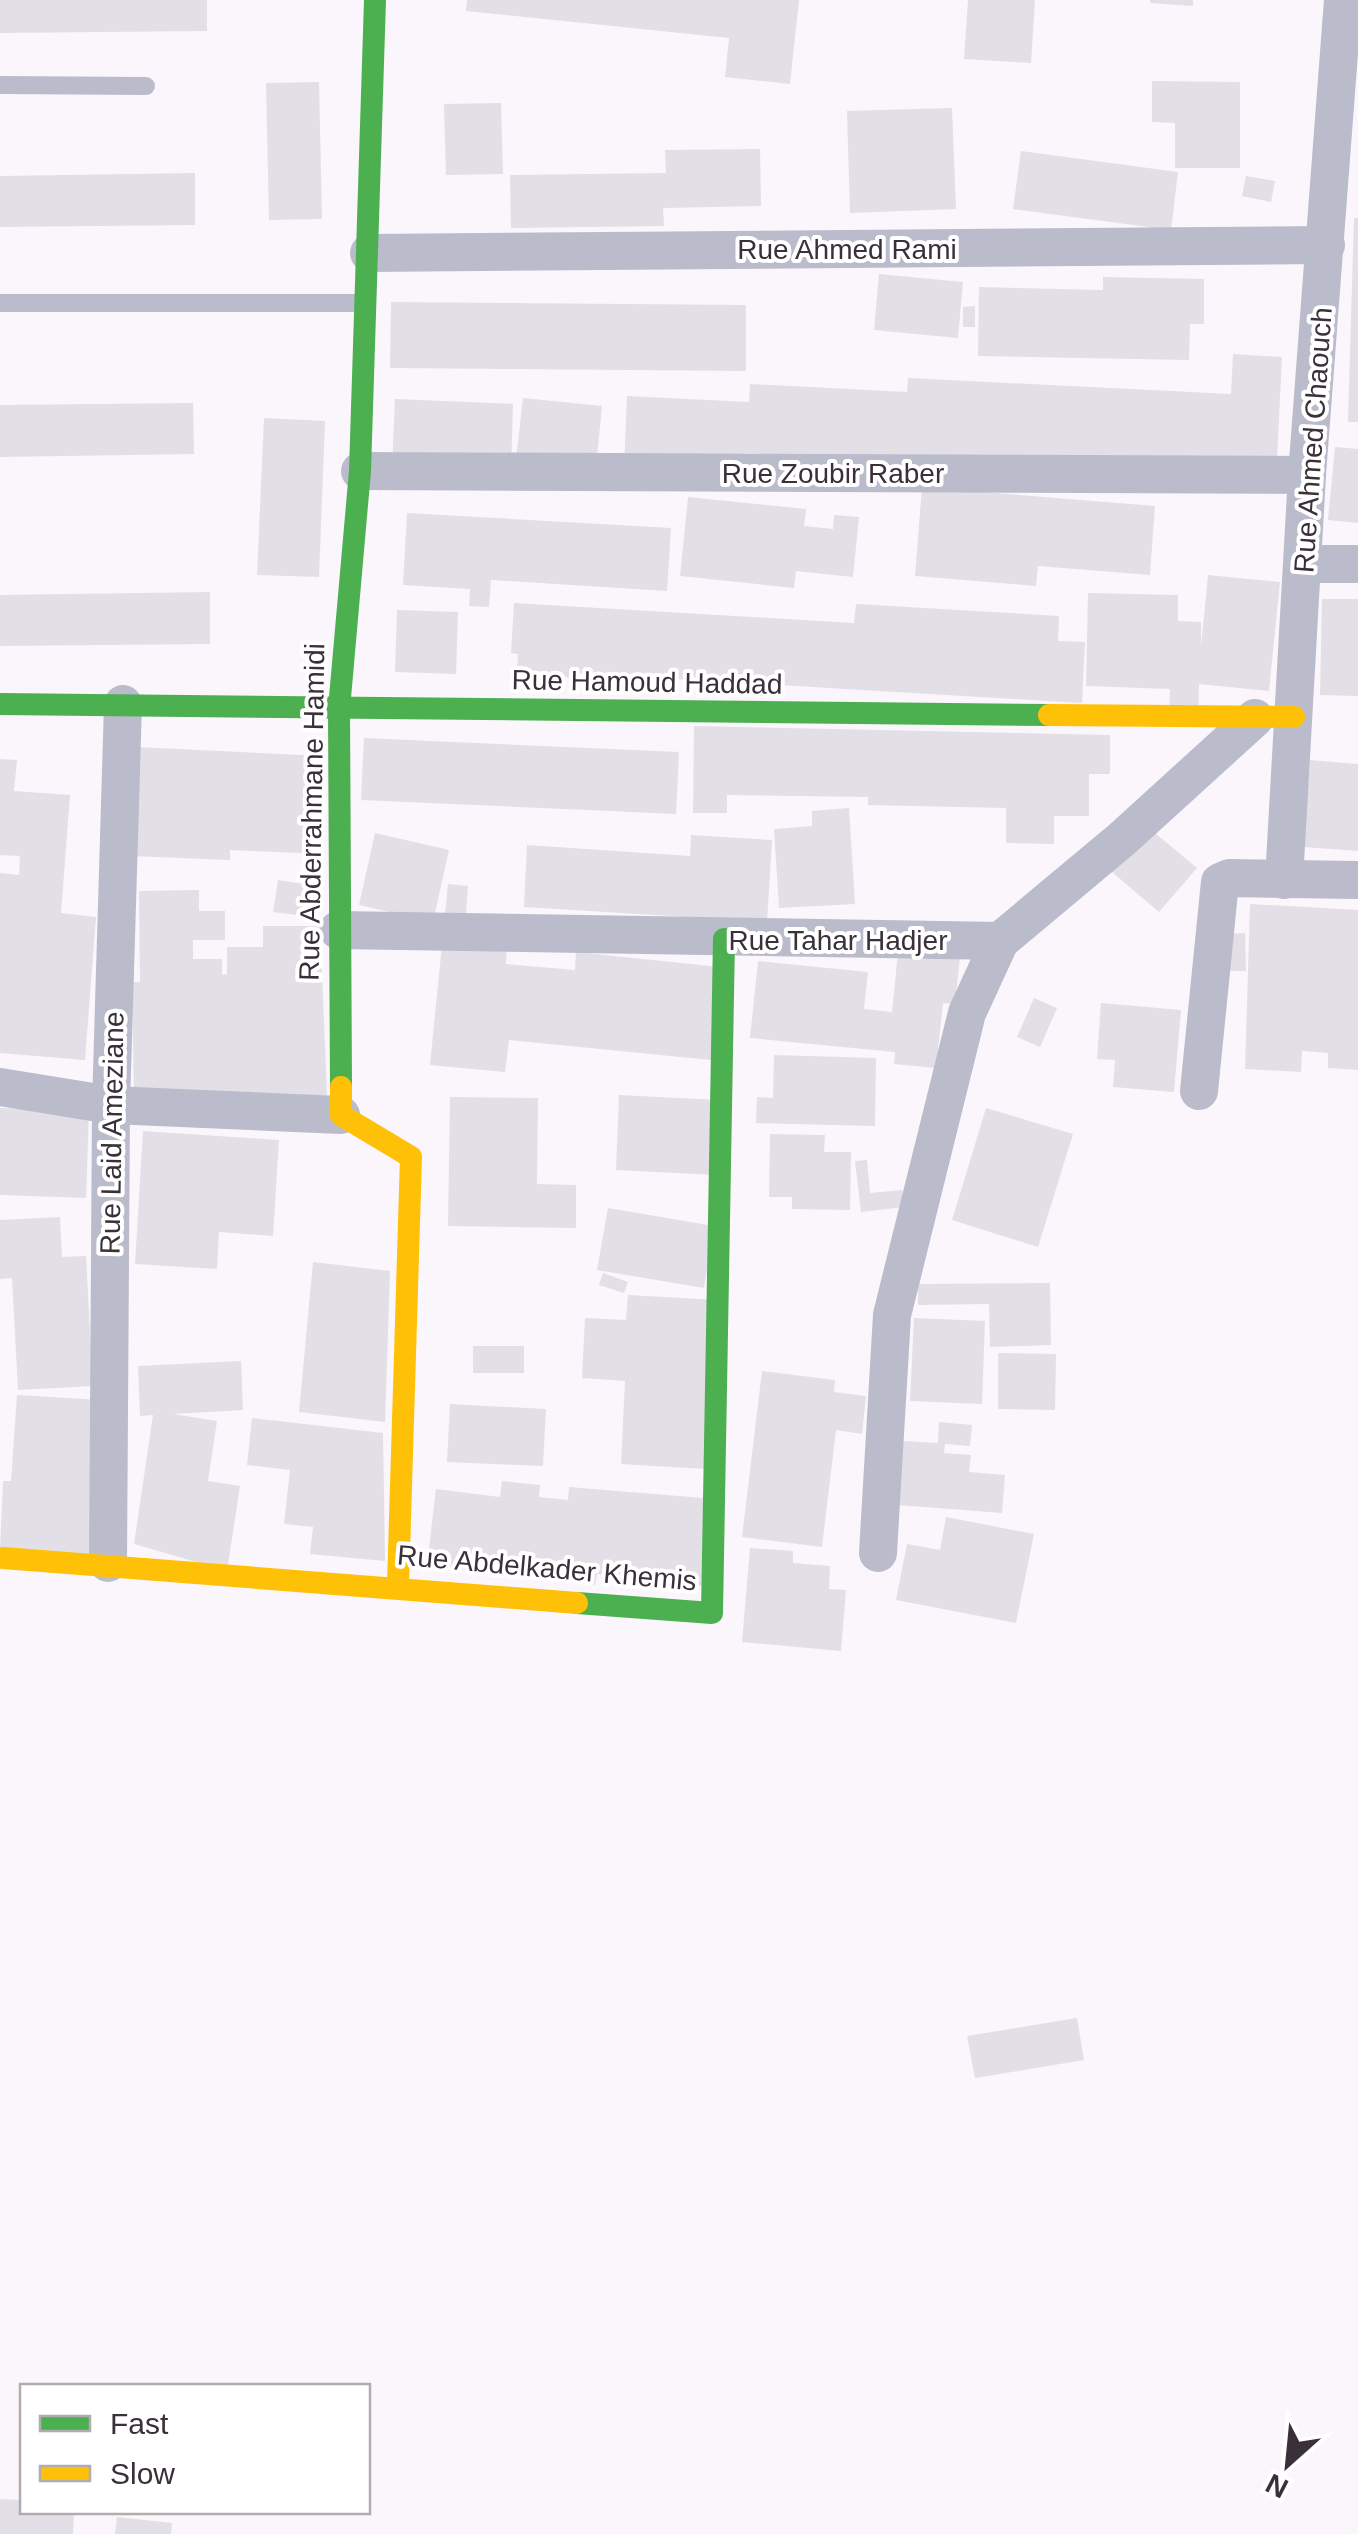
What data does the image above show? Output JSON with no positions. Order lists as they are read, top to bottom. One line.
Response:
{"streets":{"street":["Rue Ahmed Rami","Rue Ahmed Chaouch","Rue Zoubir Raber","Rue Hamoud Haddad","Rue Abderrahmane Hamidi","Rue Tahar Hadjer","Rue Laid Ameziane","Rue Abdelkader Khemis"]},"crossings":[["Rue Ahmed Rami","Rue Ahmed Chaouch"],["Rue Ahmed Rami","Rue Abderrahmane Hamidi"],["Rue Ahmed Chaouch","Rue Zoubir Raber"],["Rue Ahmed Chaouch","Rue Hamoud Haddad"],["Rue Zoubir Raber","Rue Abderrahmane Hamidi"],["Rue Hamoud Haddad","Rue Abderrahmane Hamidi"],["Rue Hamoud Haddad","Rue Laid Ameziane"],["Rue Abderrahmane Hamidi","Rue Tahar Hadjer"],["Rue Tahar Hadjer","Rue Abdelkader Khemis"],["Rue Laid Ameziane","Rue Abdelkader Khemis"]],"legend":["Fast","Slow"],"north":"bottom left"}
